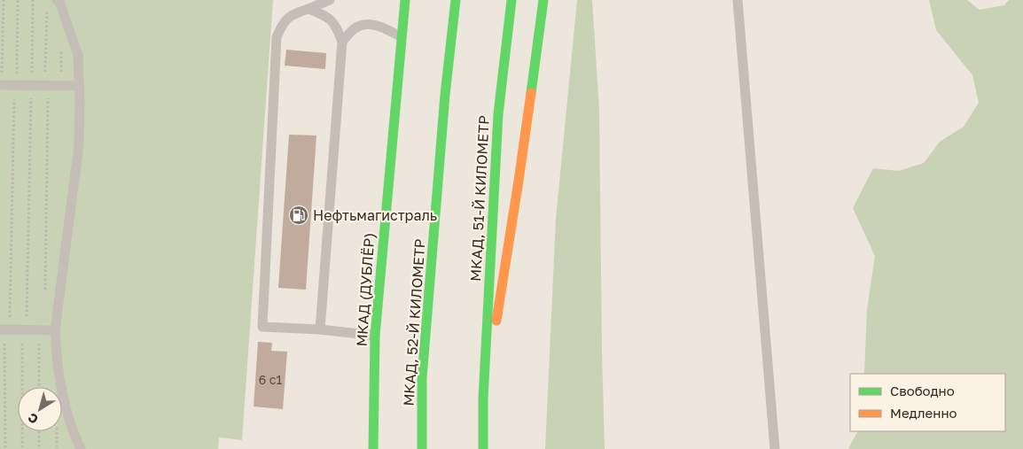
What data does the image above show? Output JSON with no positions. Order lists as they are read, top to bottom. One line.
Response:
{"streets":{"main road":["МКАД, 51-Й КИЛОМЕТР","МКАД (ДУБЛЁР)","МКАД, 52-Й КИЛОМЕТР"]},"places":{"fuel station":["Нефтьмагистраль"]},"house_numbers":["6 с1"],"legend":["Свободно","Медленно"],"north":"bottom left"}
